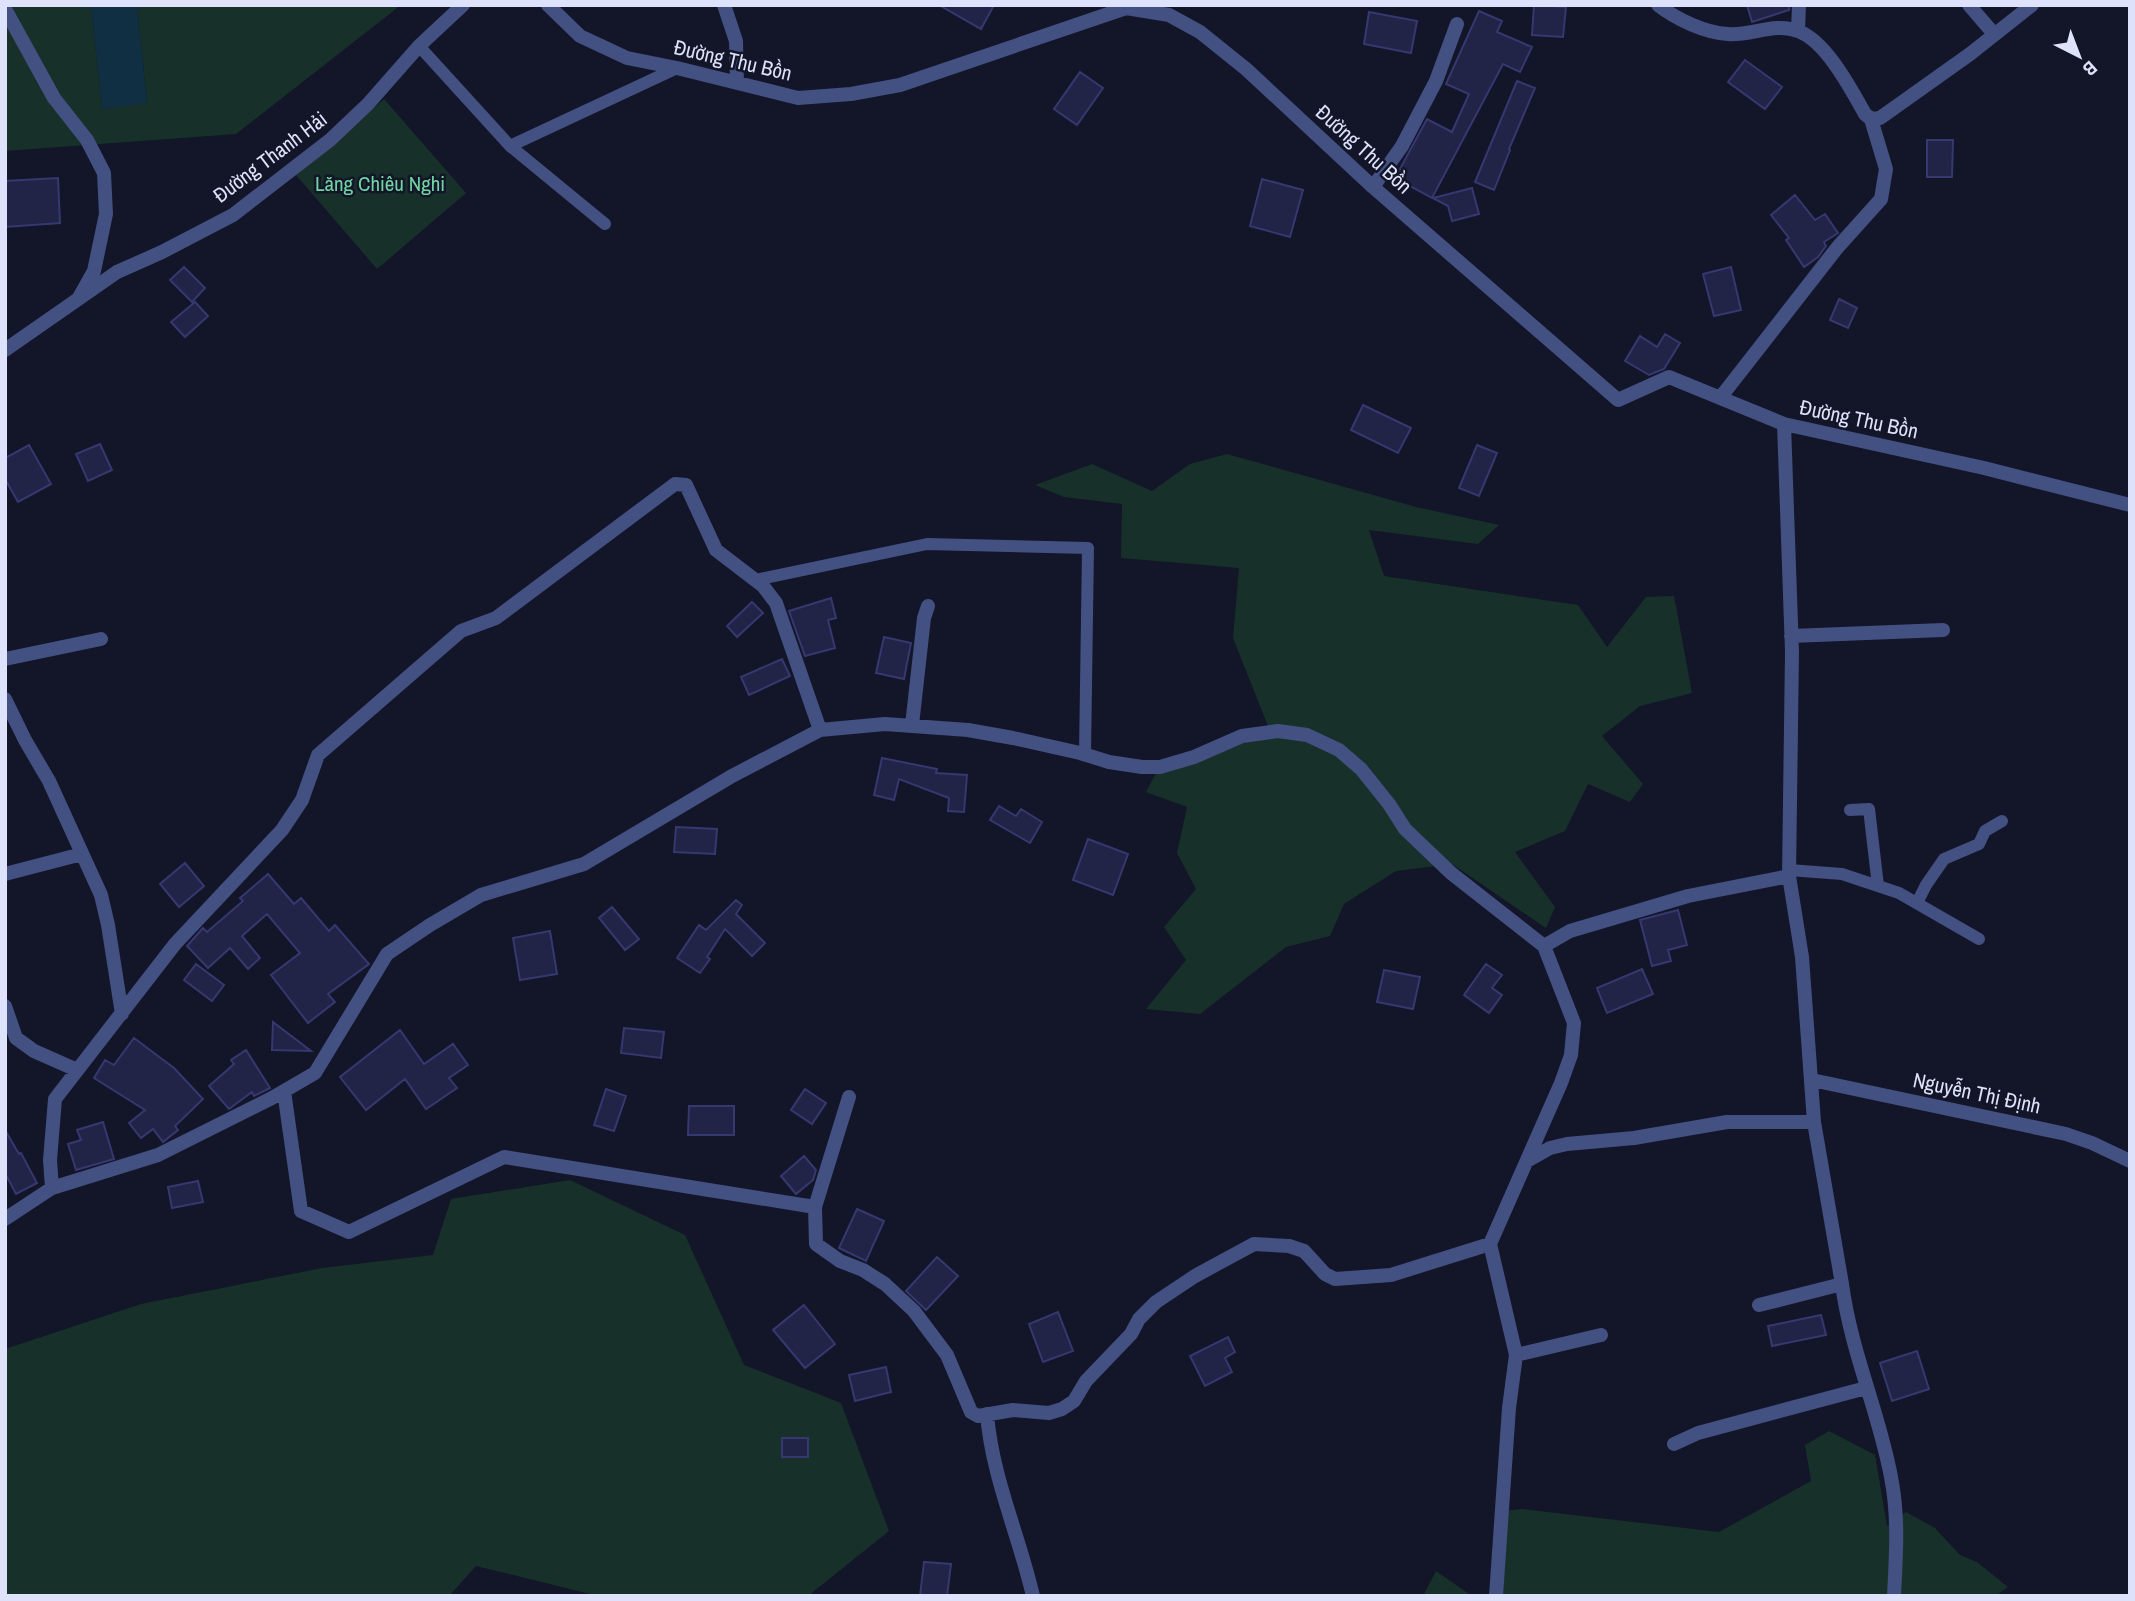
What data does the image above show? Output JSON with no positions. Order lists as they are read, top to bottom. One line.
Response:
{"streets":{"street":["Đường Thu Bồn","Đường Thanh Hải","Nguyễn Thị Định"]},"parks":["Lăng Chiêu Nghi"],"north":"bottom right"}
